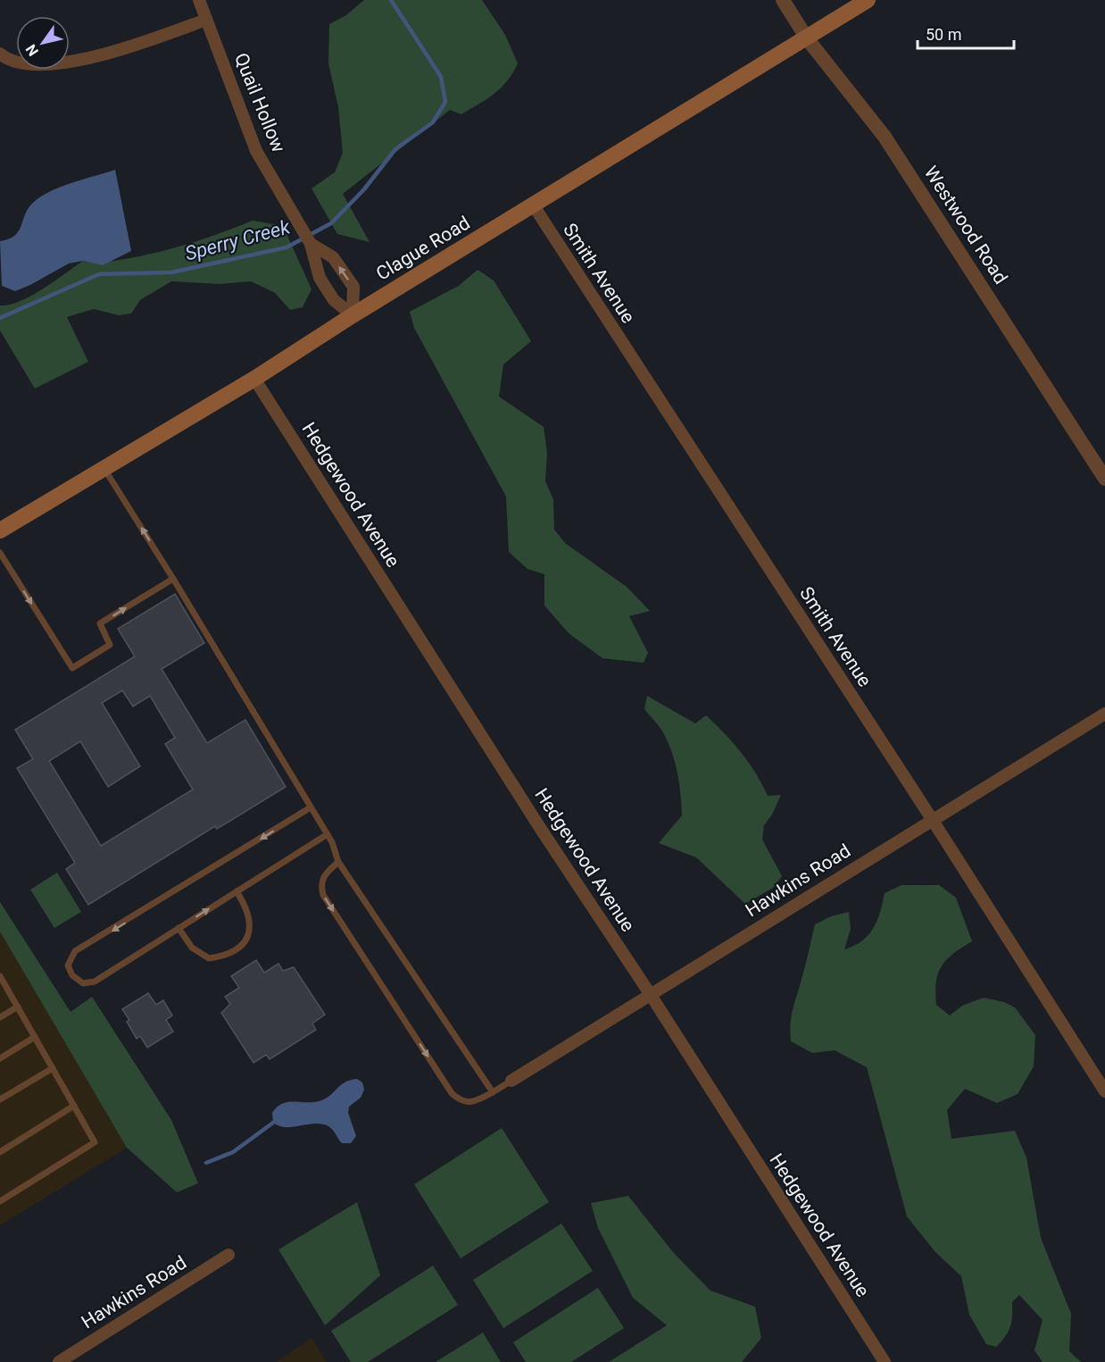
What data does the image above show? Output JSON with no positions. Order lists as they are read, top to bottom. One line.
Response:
{"streets":{"main road":["Clague Road"],"street":["Quail Hollow","Westwood Road","Smith Avenue","Hedgewood Avenue","Hawkins Road"]},"crossings":[["Quail Hollow","Clague Road"],["Westwood Road","Clague Road"],["Clague Road","Smith Avenue"],["Clague Road","Hedgewood Avenue"],["Smith Avenue","Hawkins Road"],["Hedgewood Avenue","Hawkins Road"]],"water":["Sperry Creek"],"scale_bar":"50 m","north":"bottom left"}
